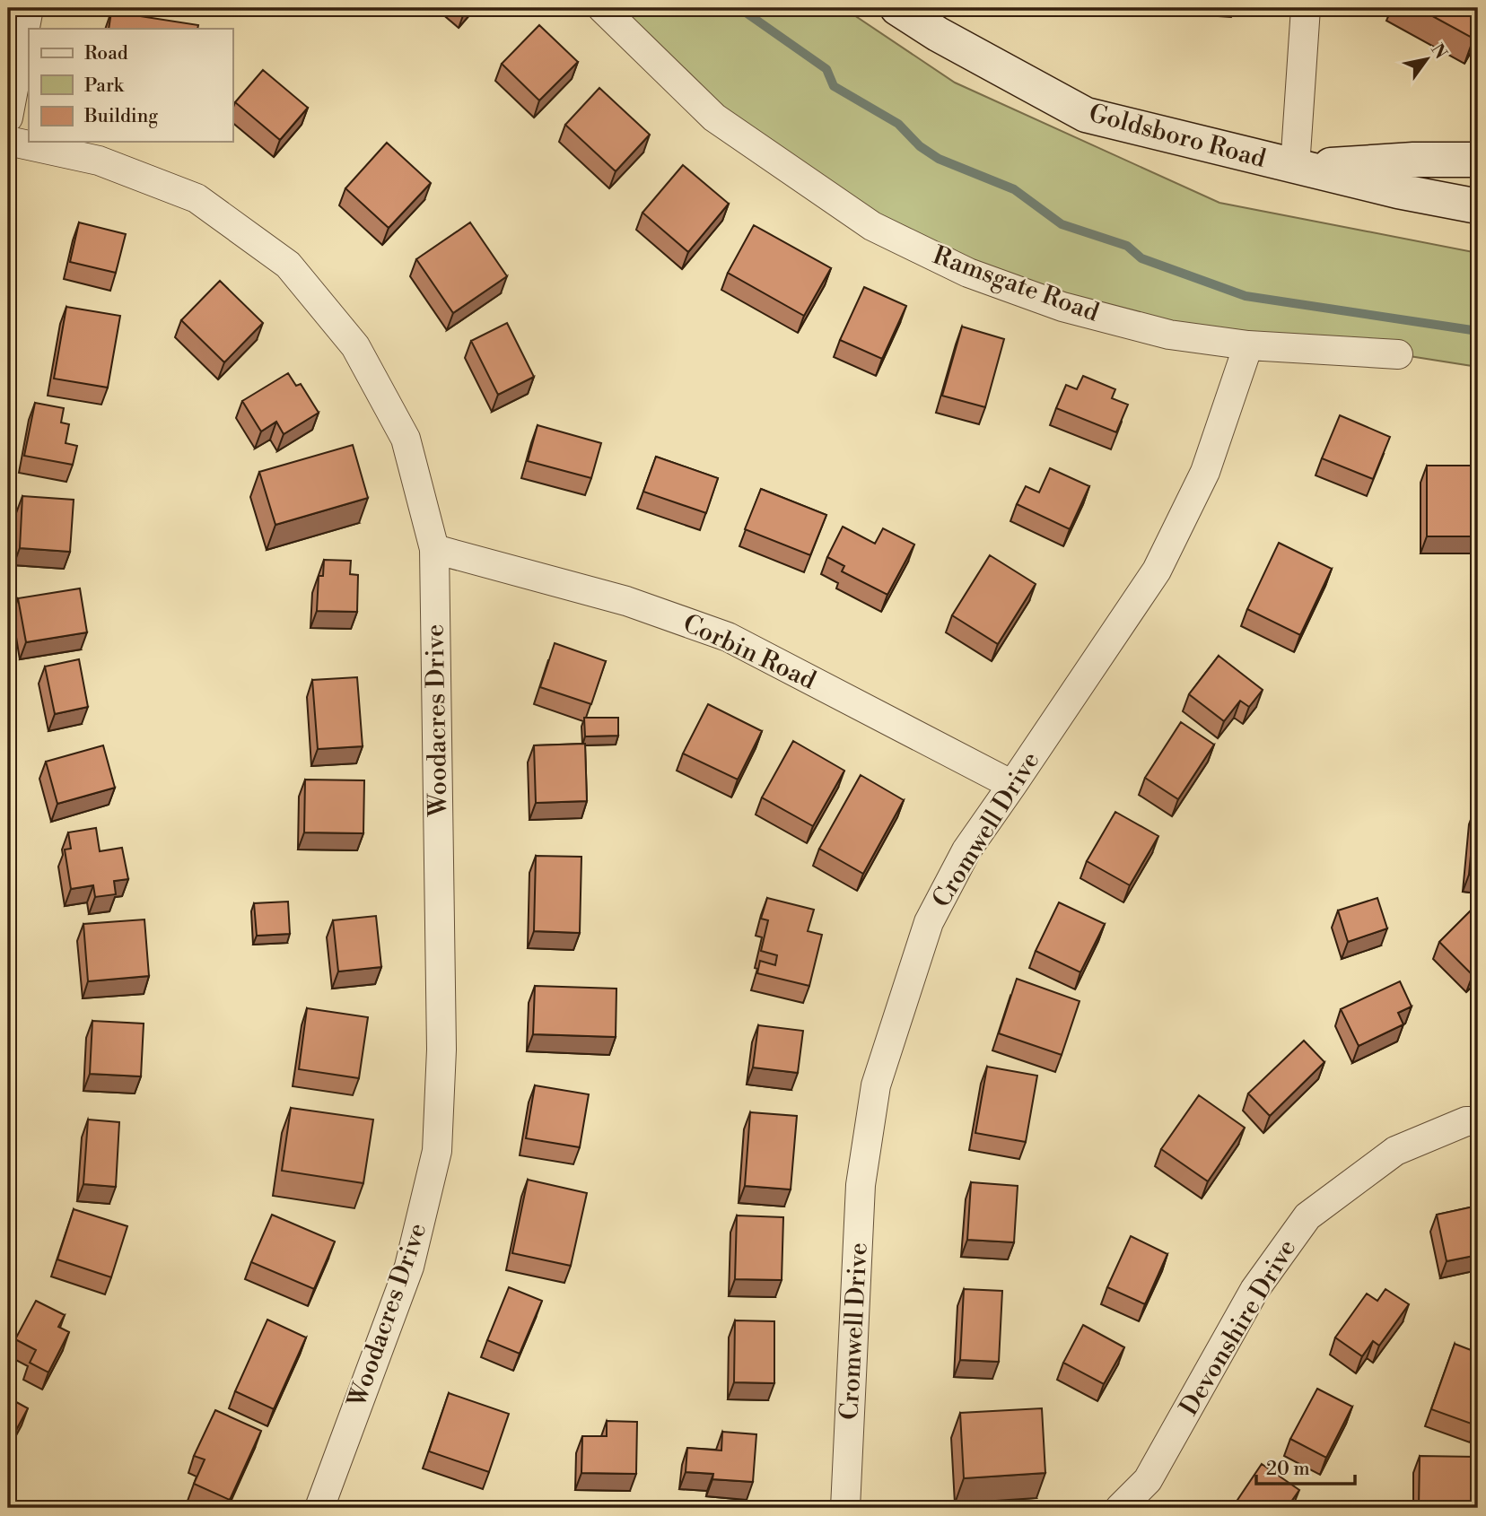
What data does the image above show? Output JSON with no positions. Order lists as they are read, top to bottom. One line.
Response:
{"streets":{"main road":["Goldsboro Road"],"street":["Ramsgate Road","Corbin Road","Woodacres Drive","Cromwell Drive","Devonshire Drive"]},"crossings":[["Ramsgate Road","Cromwell Drive"],["Corbin Road","Woodacres Drive"],["Corbin Road","Cromwell Drive"]],"legend":["Road","Park","Building"],"scale_bar":"20 m","north":"top right"}
